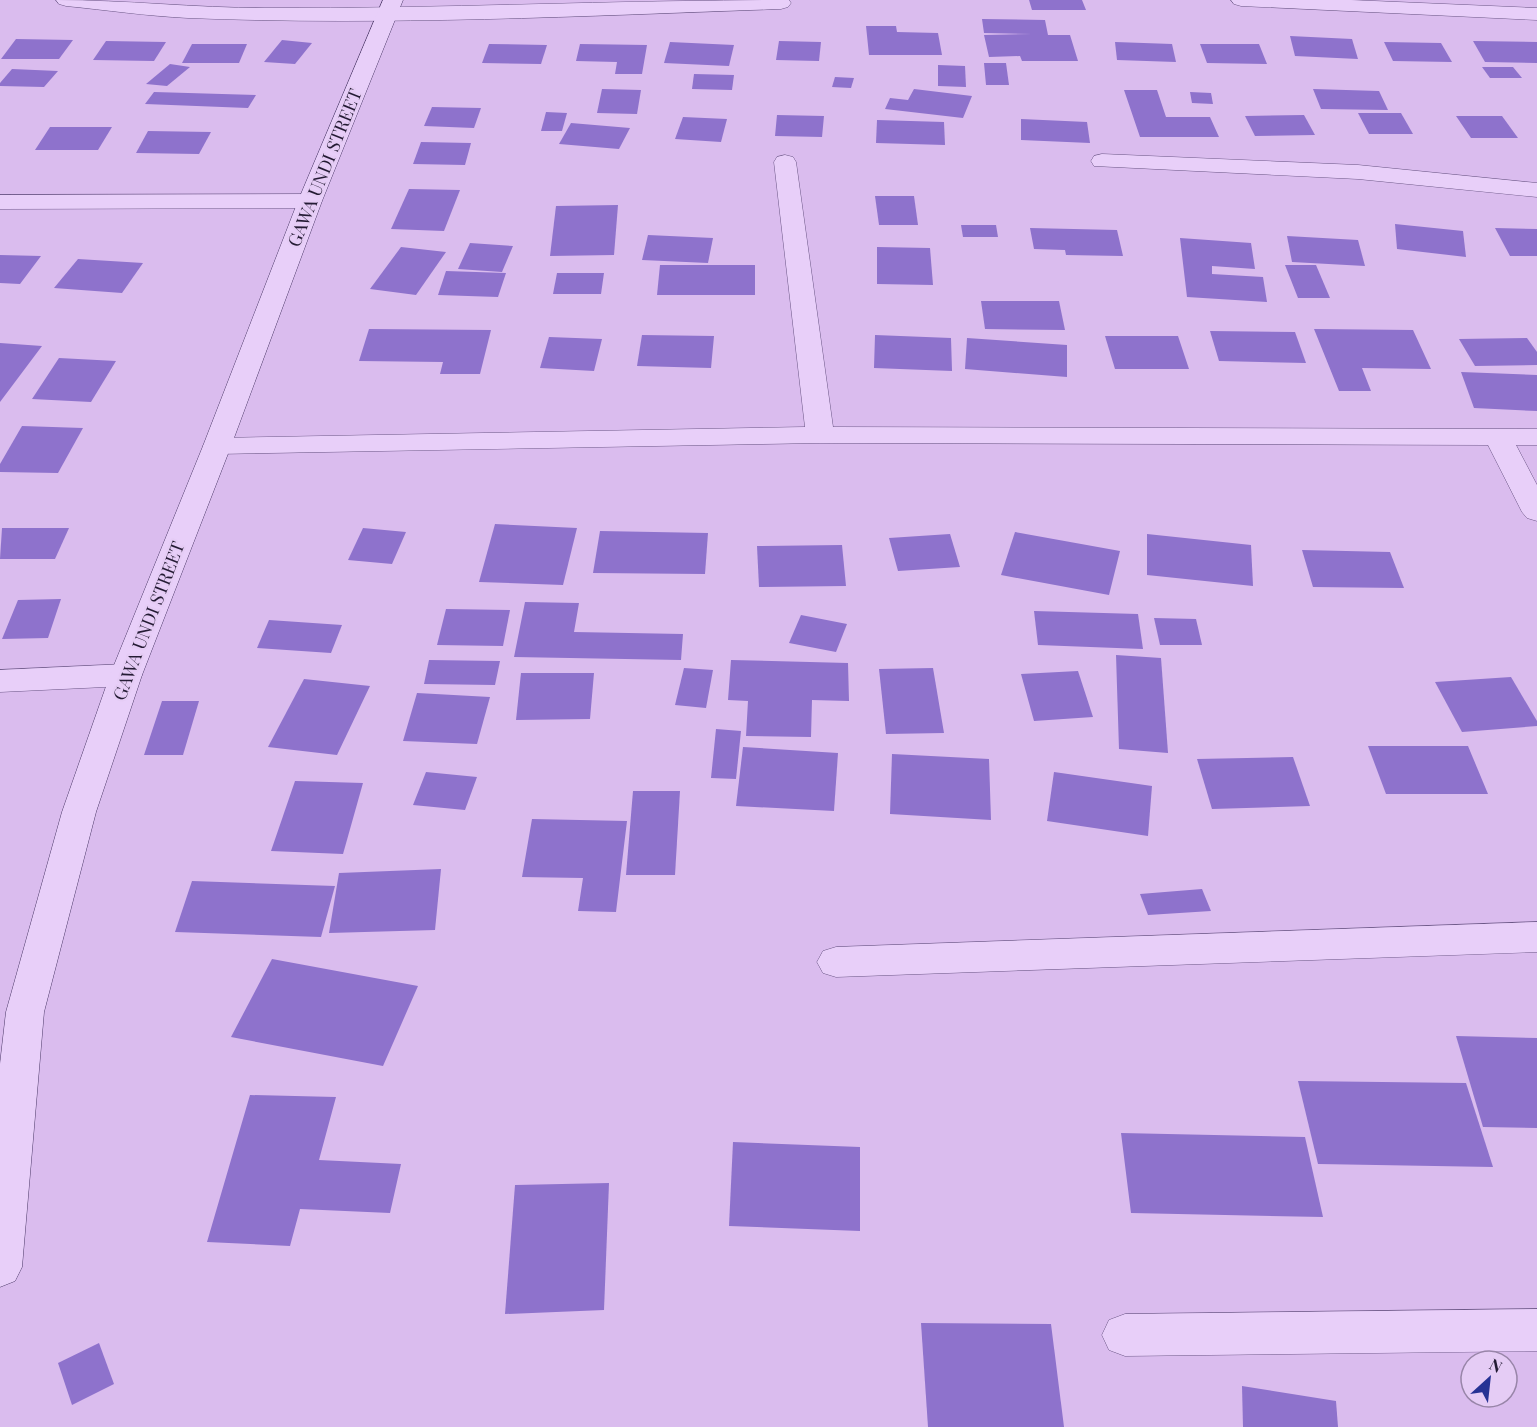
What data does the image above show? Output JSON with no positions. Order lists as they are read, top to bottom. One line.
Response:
{"streets":{"street":["GAWA UNDI STREET"]},"north":"top right"}
